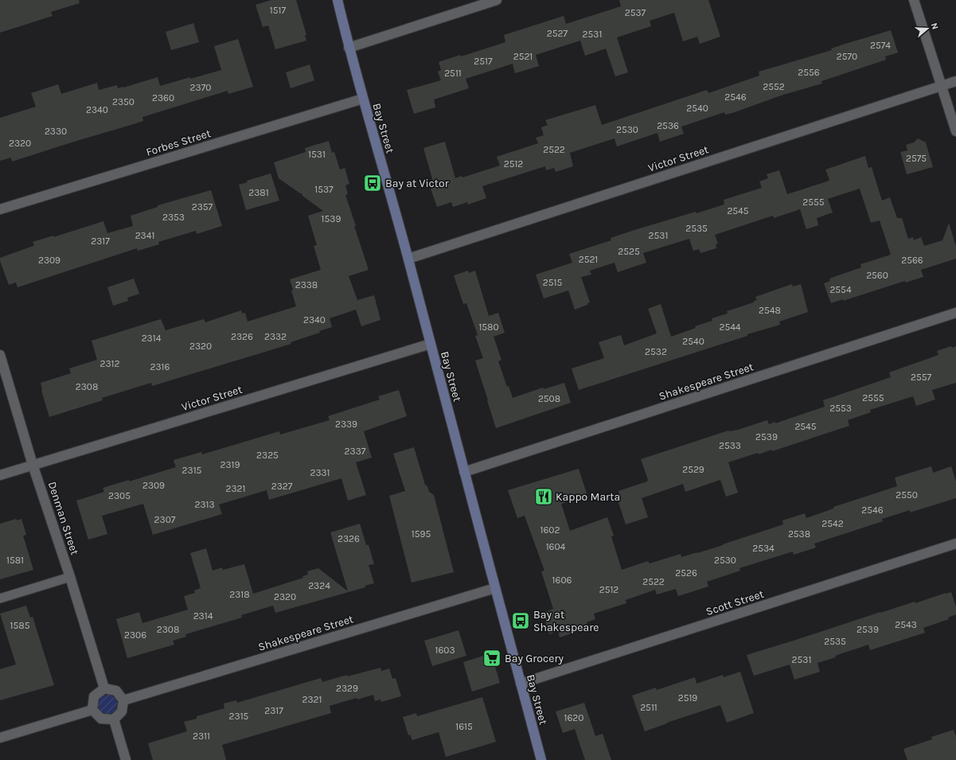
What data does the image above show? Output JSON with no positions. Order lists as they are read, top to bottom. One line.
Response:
{"streets":{"main road":["Bay Street"],"street":["Forbes Street","Victor Street","Shakespeare Street","Denman Street","Scott Street"]},"crossings":[["Bay Street","Forbes Street"],["Bay Street","Victor Street"],["Bay Street","Shakespeare Street"],["Bay Street","Scott Street"],["Victor Street","Denman Street"],["Shakespeare Street","Denman Street"]],"places":{"bus stop":["Bay at Victor","Bay at Shakespeare"],"restaurant":["Kappo Marta"],"supermarket":["Bay Grocery"]},"house_numbers":["1517","2537","2527","2531","2574","2521","2570","2517","2556","2511","2552","2370","2546","2360","2350","2540","2340","2536","2530","2330","2320","2522","1531","2575","2512","1537","2381","2555","2357","2545","2353","1539","2535","2341","2531","2317","2525","2521","2309","2566","2560","2515","2338","2554","2548","2340","1580","2544","2326","2332","2314","2540","2320","2532","2312","2316","2557","2308","2555","2508","2553","2339","2545","2539","2533","2337","2325","2319","2529","2315","2331","2309","2327","2321","2550","2305","2313","2546","2307","2542","1602","1595","2538","2326","1604","2534","1581","2530","2526","1606","2522","2324","2512","2318","2320","2314","2543","1585","2308","2539","2306","2535","1603","2531","2329","2519","2321","2511","2317","2315","1620","1615","2311"],"north":"right"}
